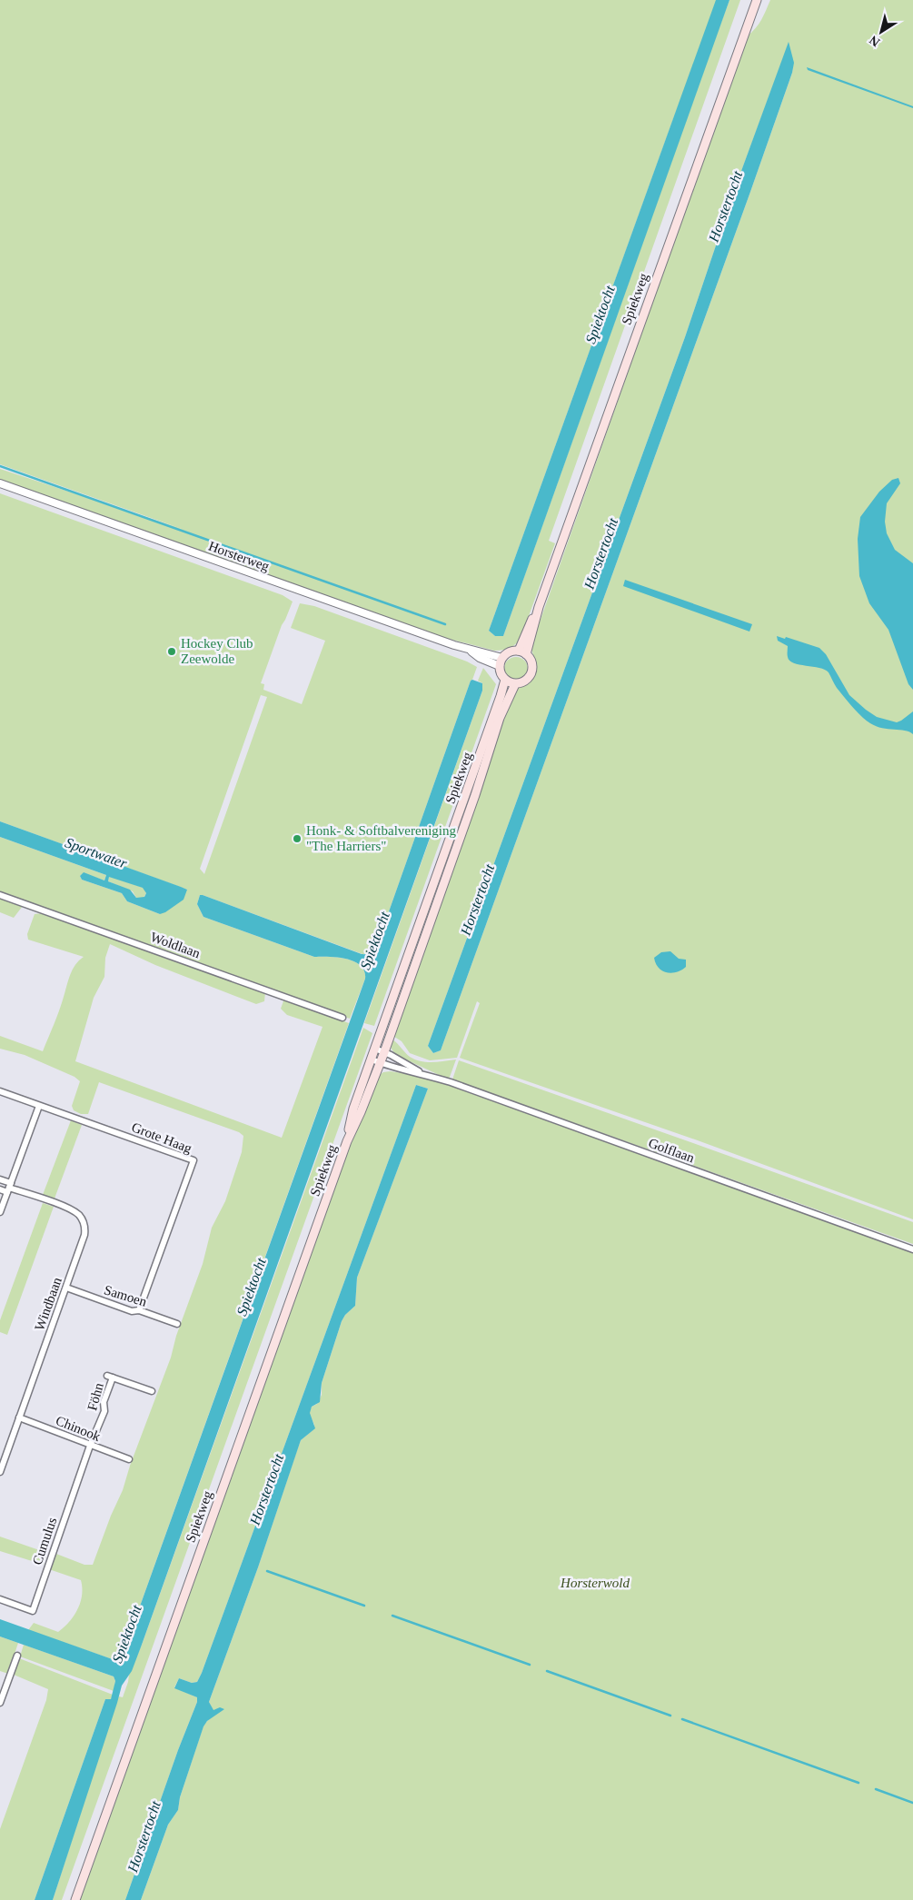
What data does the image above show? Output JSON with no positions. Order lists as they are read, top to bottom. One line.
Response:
{"streets":{"main road":["Spiekweg"],"street":["Horsterweg","Woldlaan","Grote Haag","Golflaan","Samoen","Windbaan","Föhn","Chinook","Cumulus"]},"crossings":[["Spiekweg","Horsterweg"],["Spiekweg","Golflaan"],["Grote Haag","Samoen"],["Samoen","Windbaan"],["Windbaan","Chinook"],["Föhn","Chinook"],["Föhn","Cumulus"],["Chinook","Cumulus"]],"water":["Horstertocht","Spiektocht","Sportwater"],"parks":["Horsterwold"],"places":["Hockey Club Zeewolde","Honk- & Softbalvereniging \"The Harriers\""],"north":"bottom left"}
